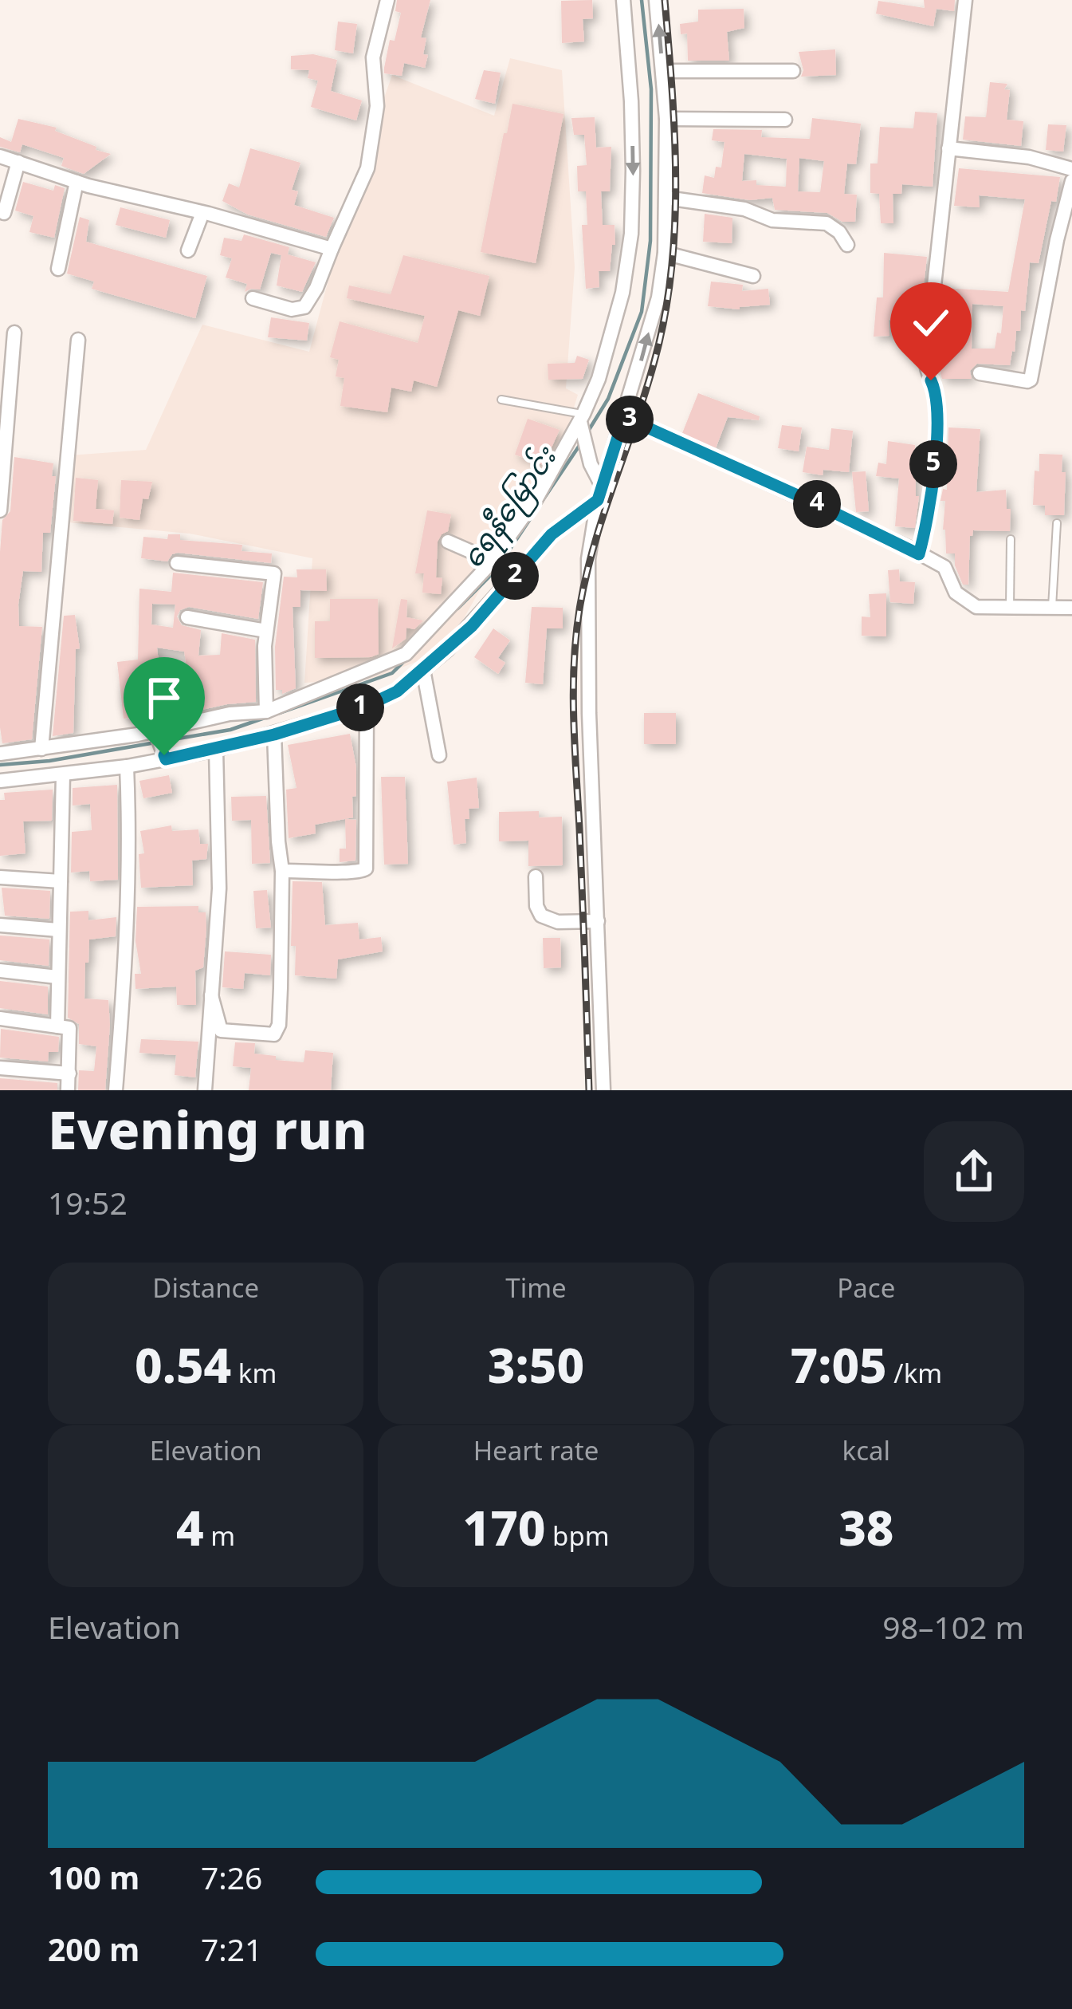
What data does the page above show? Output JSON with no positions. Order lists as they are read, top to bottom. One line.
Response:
{"water":["ရေနီမြောင်း"],"page":{"pins":["3","5","4","2","1"],"heading":["Evening run","19:52"],"stats":[["Distance","0.54 km"],["Time","3:50"],["Pace","7:05 /km"],["Elevation","4 m"],["Heart rate","170 bpm"],["kcal","38"]],"chart":["Elevation","98–102 m"],"list":[{"name":"100 m","note":"7:26"},{"name":"200 m","note":"7:21"}]}}
